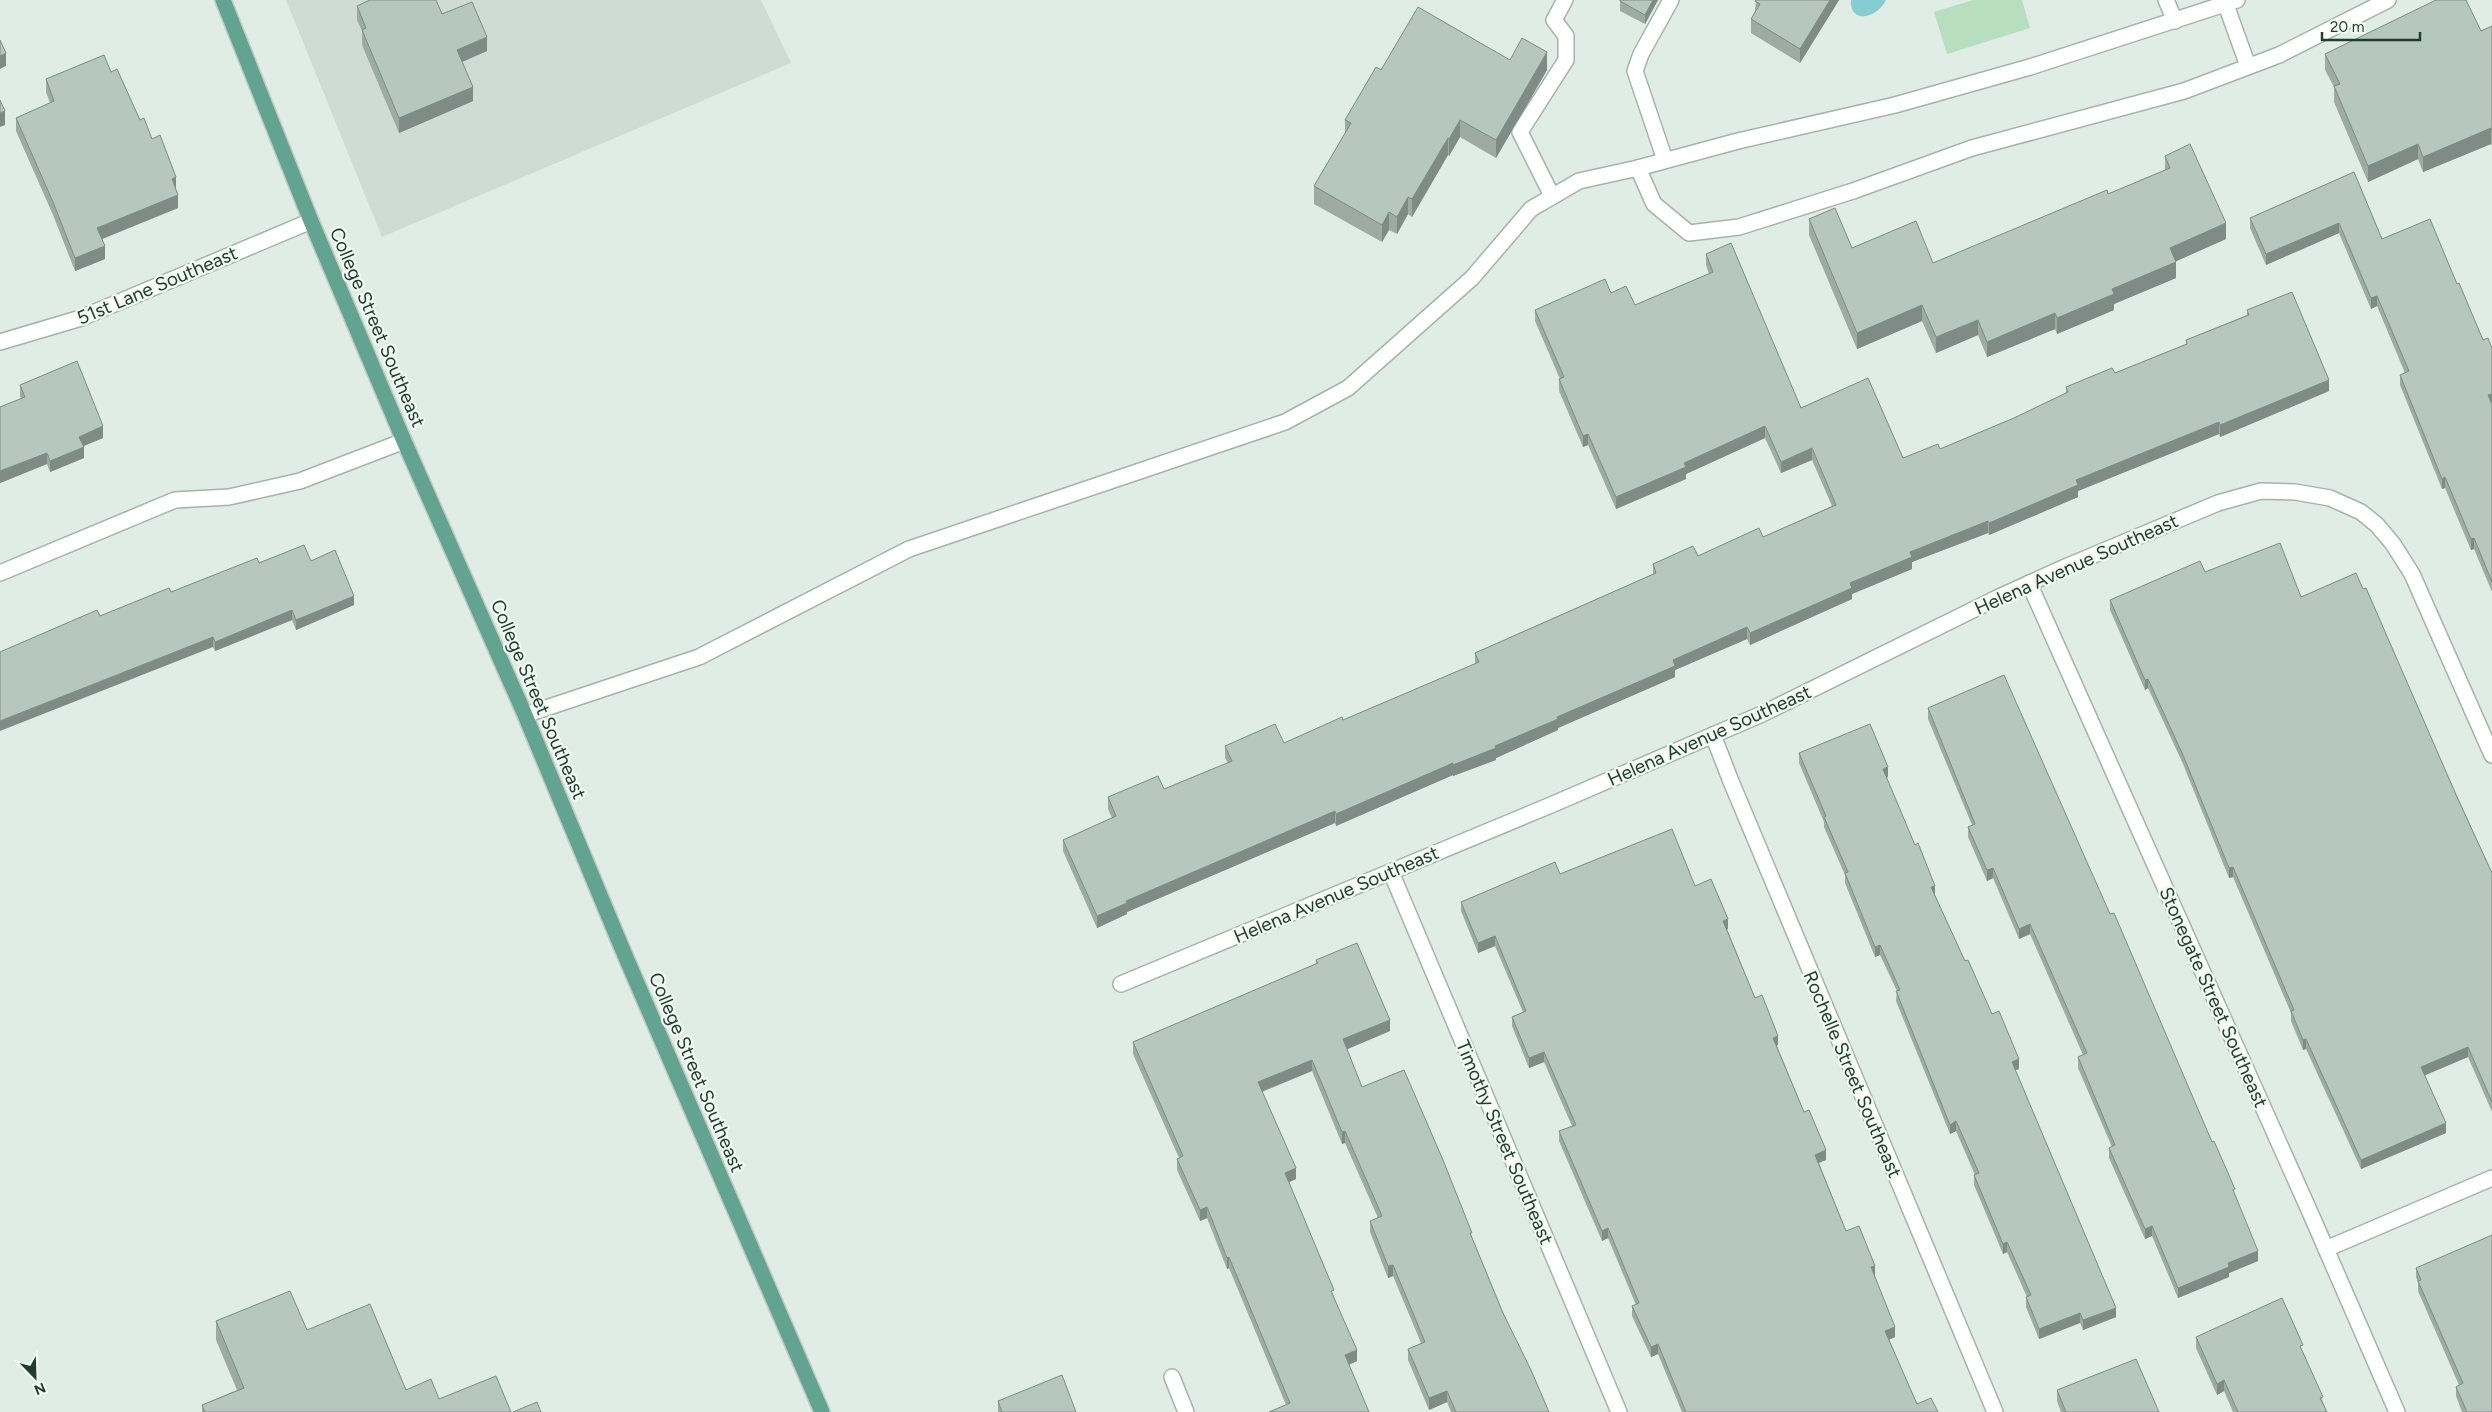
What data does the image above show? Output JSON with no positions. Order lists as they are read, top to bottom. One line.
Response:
{"streets":{"main road":["College Street Southeast"],"street":["51st Lane Southeast","Helena Avenue Southeast","Stonegate Street Southeast","Rochelle Street Southeast","Timothy Street Southeast"]},"crossings":[["51st Lane Southeast","College Street Southeast"],["Helena Avenue Southeast","Stonegate Street Southeast"],["Helena Avenue Southeast","Rochelle Street Southeast"],["Helena Avenue Southeast","Timothy Street Southeast"]],"scale_bar":"20 m","north":"bottom right"}
